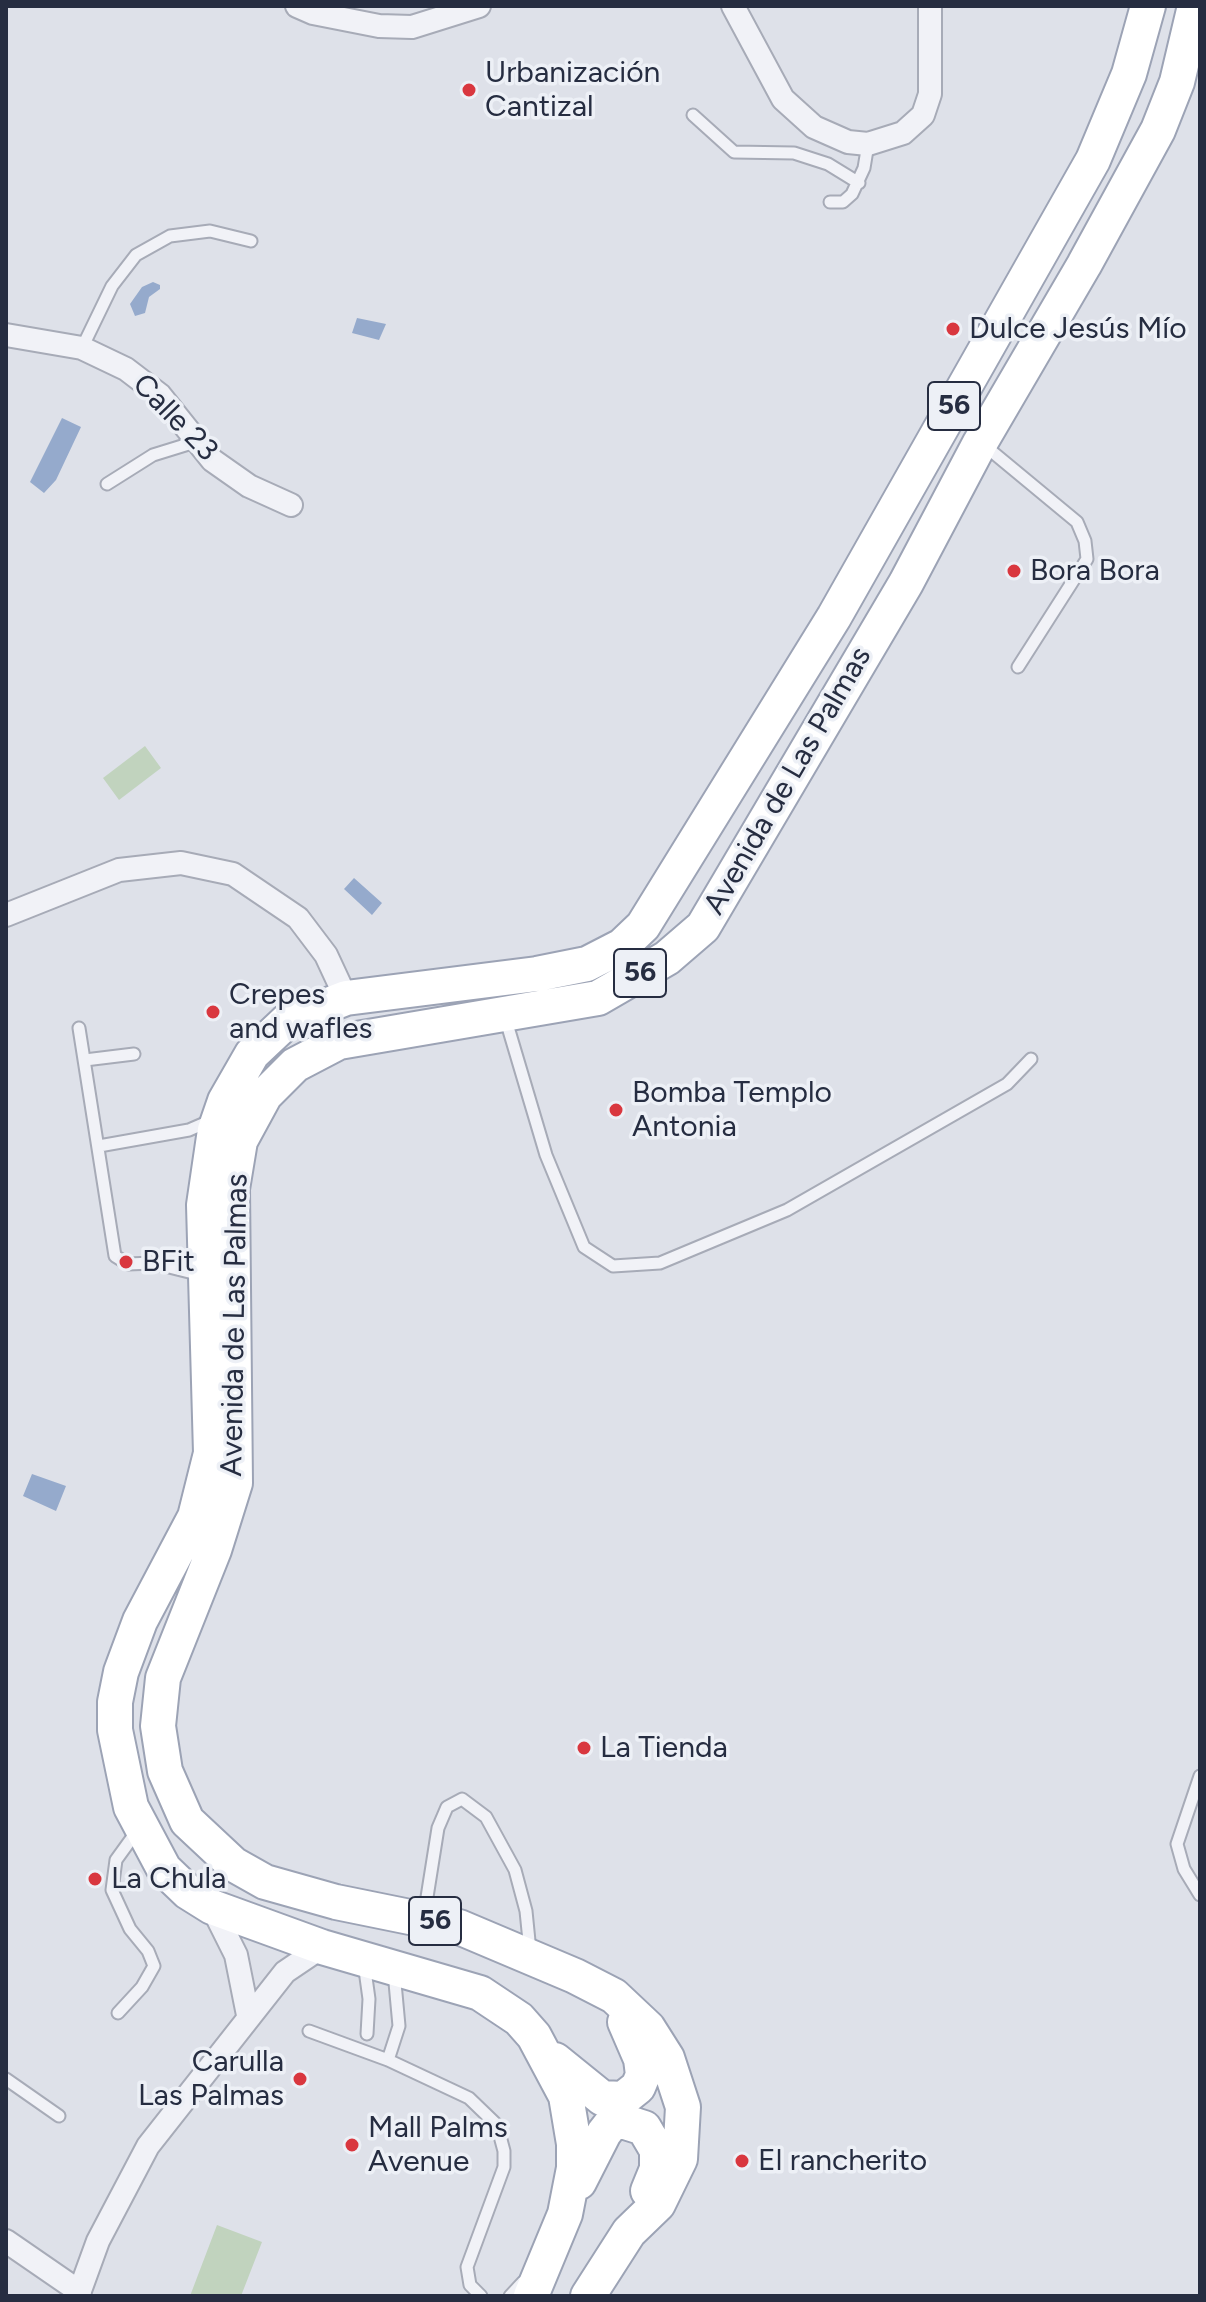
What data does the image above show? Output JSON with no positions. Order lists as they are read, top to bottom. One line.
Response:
{"streets":{"main road":["56","Avenida de Las Palmas"],"street":["Calle 23"]},"places":["Urbanización Cantizal","Dulce Jesús Mío","Bora Bora","Crepes and wafles","Bomba Templo Antonia","BFit","La Tienda","La Chula","Carulla Las Palmas","Mall Palms Avenue","El rancherito"]}
